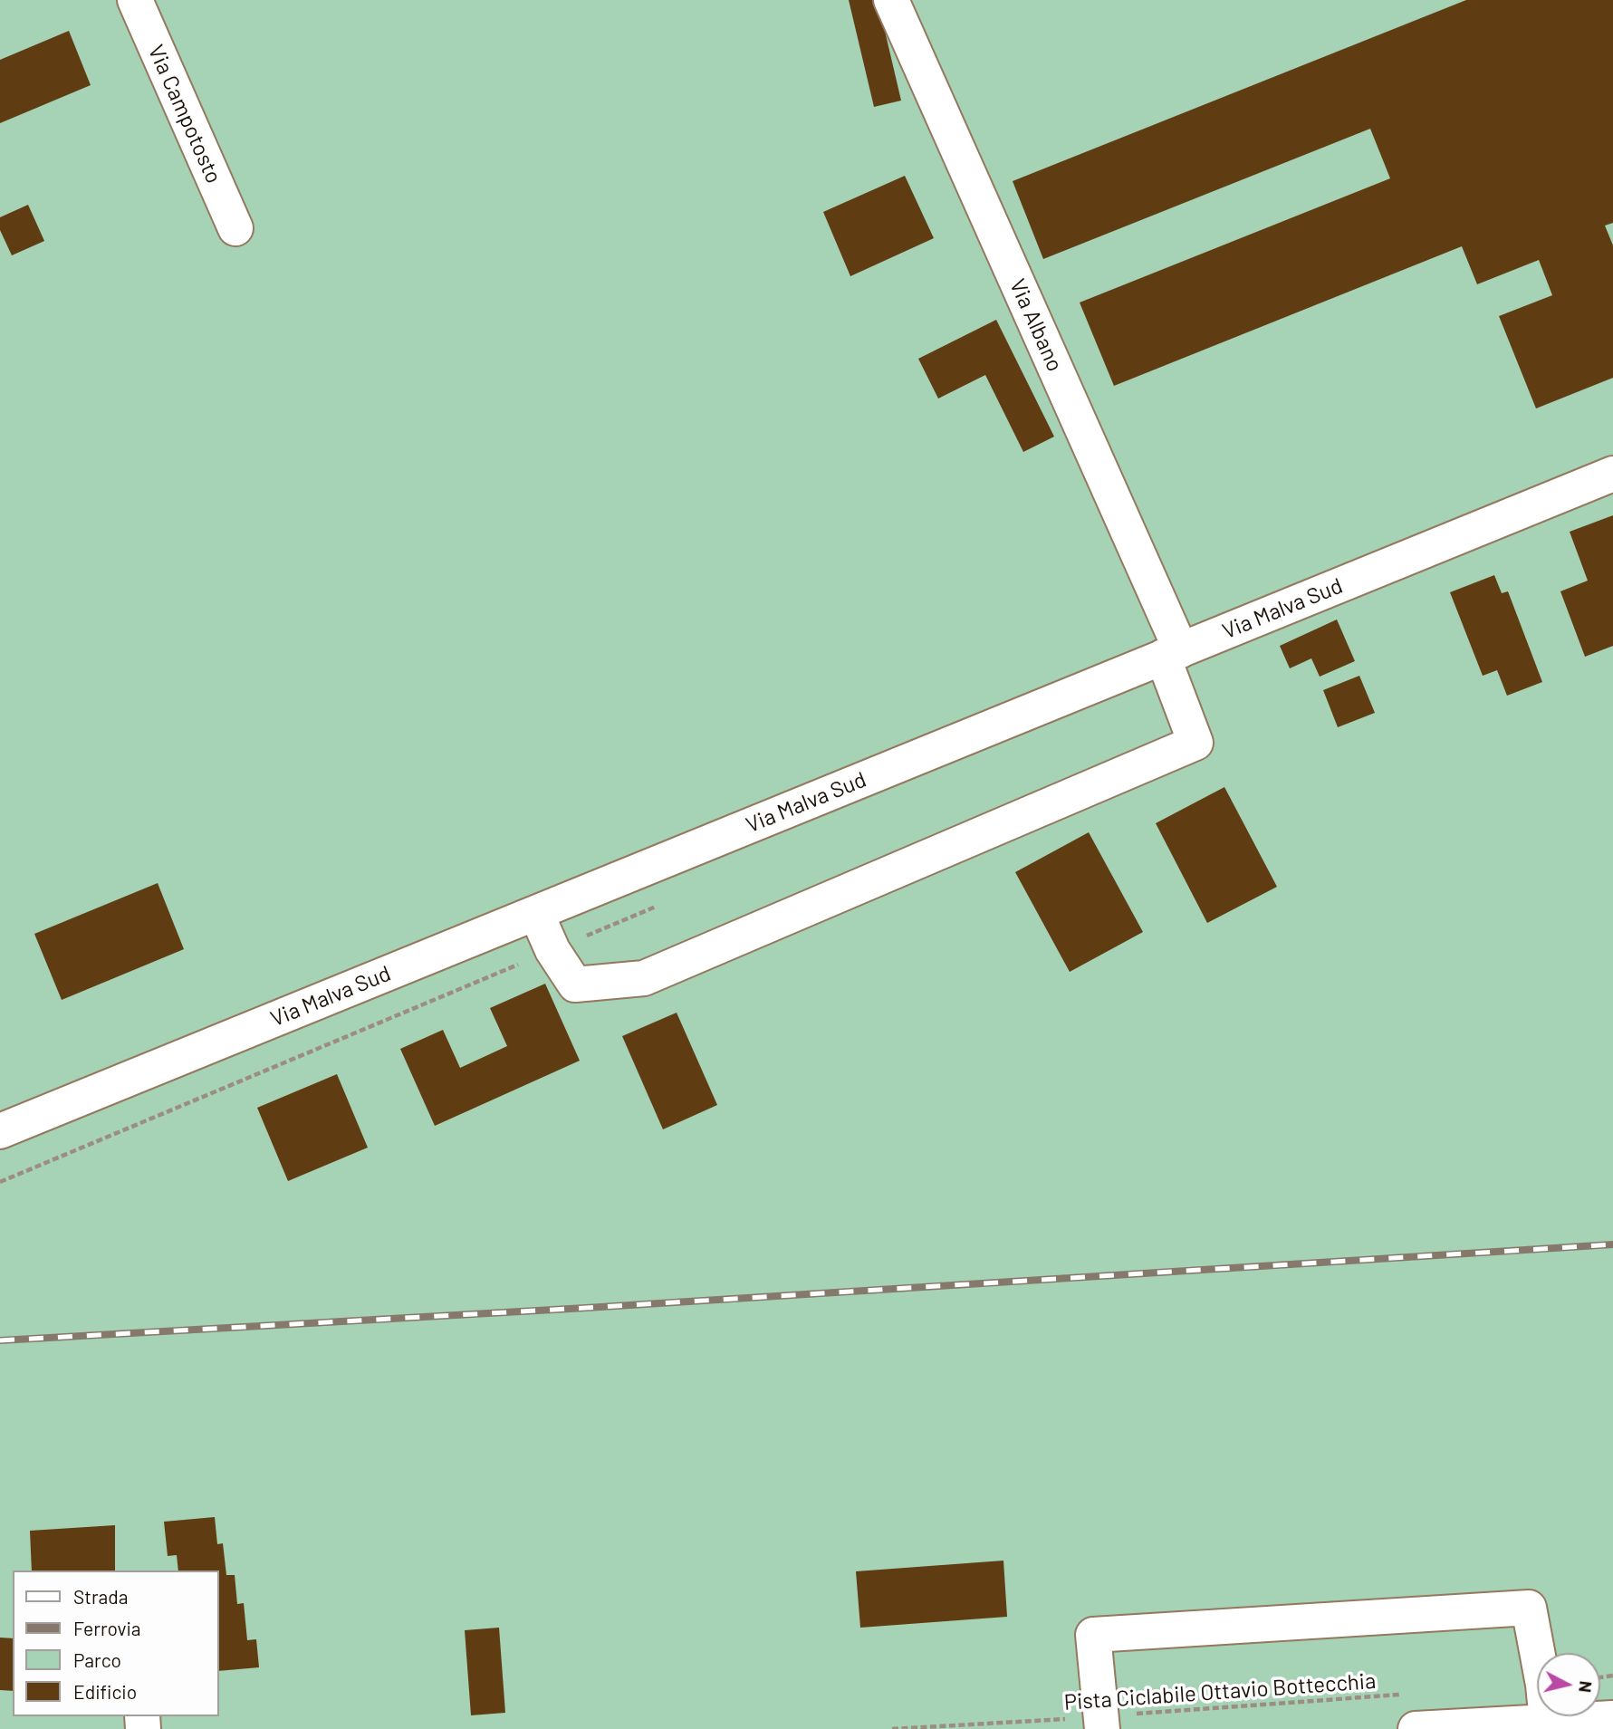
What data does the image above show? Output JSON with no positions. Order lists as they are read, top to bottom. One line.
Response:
{"streets":{"street":["Via Campotosto","Via Albano","Via Malva Sud"],"path":["Pista Ciclabile Ottavio Bottecchia"]},"crossings":[["Via Albano","Via Malva Sud"]],"legend":["Strada","Ferrovia","Parco","Edificio"],"north":"right"}
